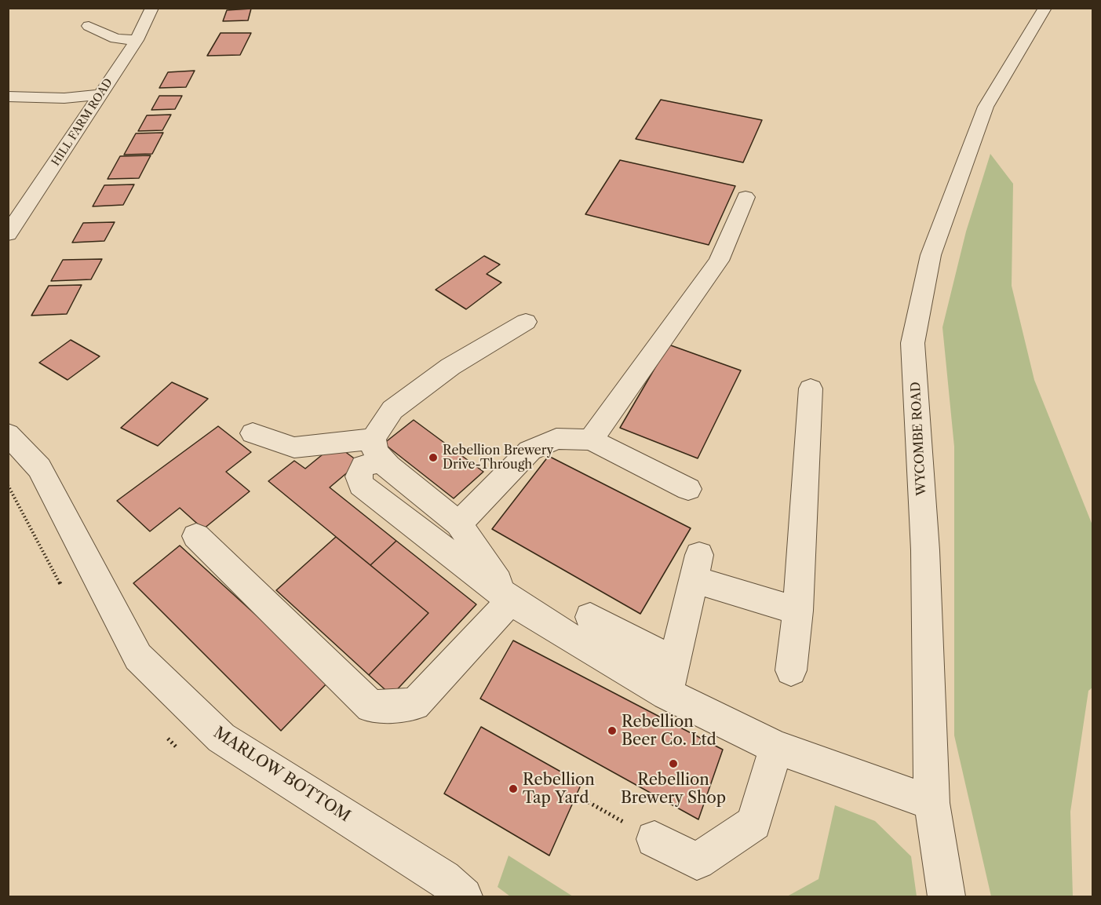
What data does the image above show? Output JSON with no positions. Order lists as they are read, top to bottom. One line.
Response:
{"streets":{"street":["HILL FARM ROAD","WYCOMBE ROAD","MARLOW BOTTOM"]},"places":["Rebellion Brewery Drive-Through","Rebellion Beer Co. Ltd","Rebellion Brewery Shop","Rebellion Tap Yard"]}
